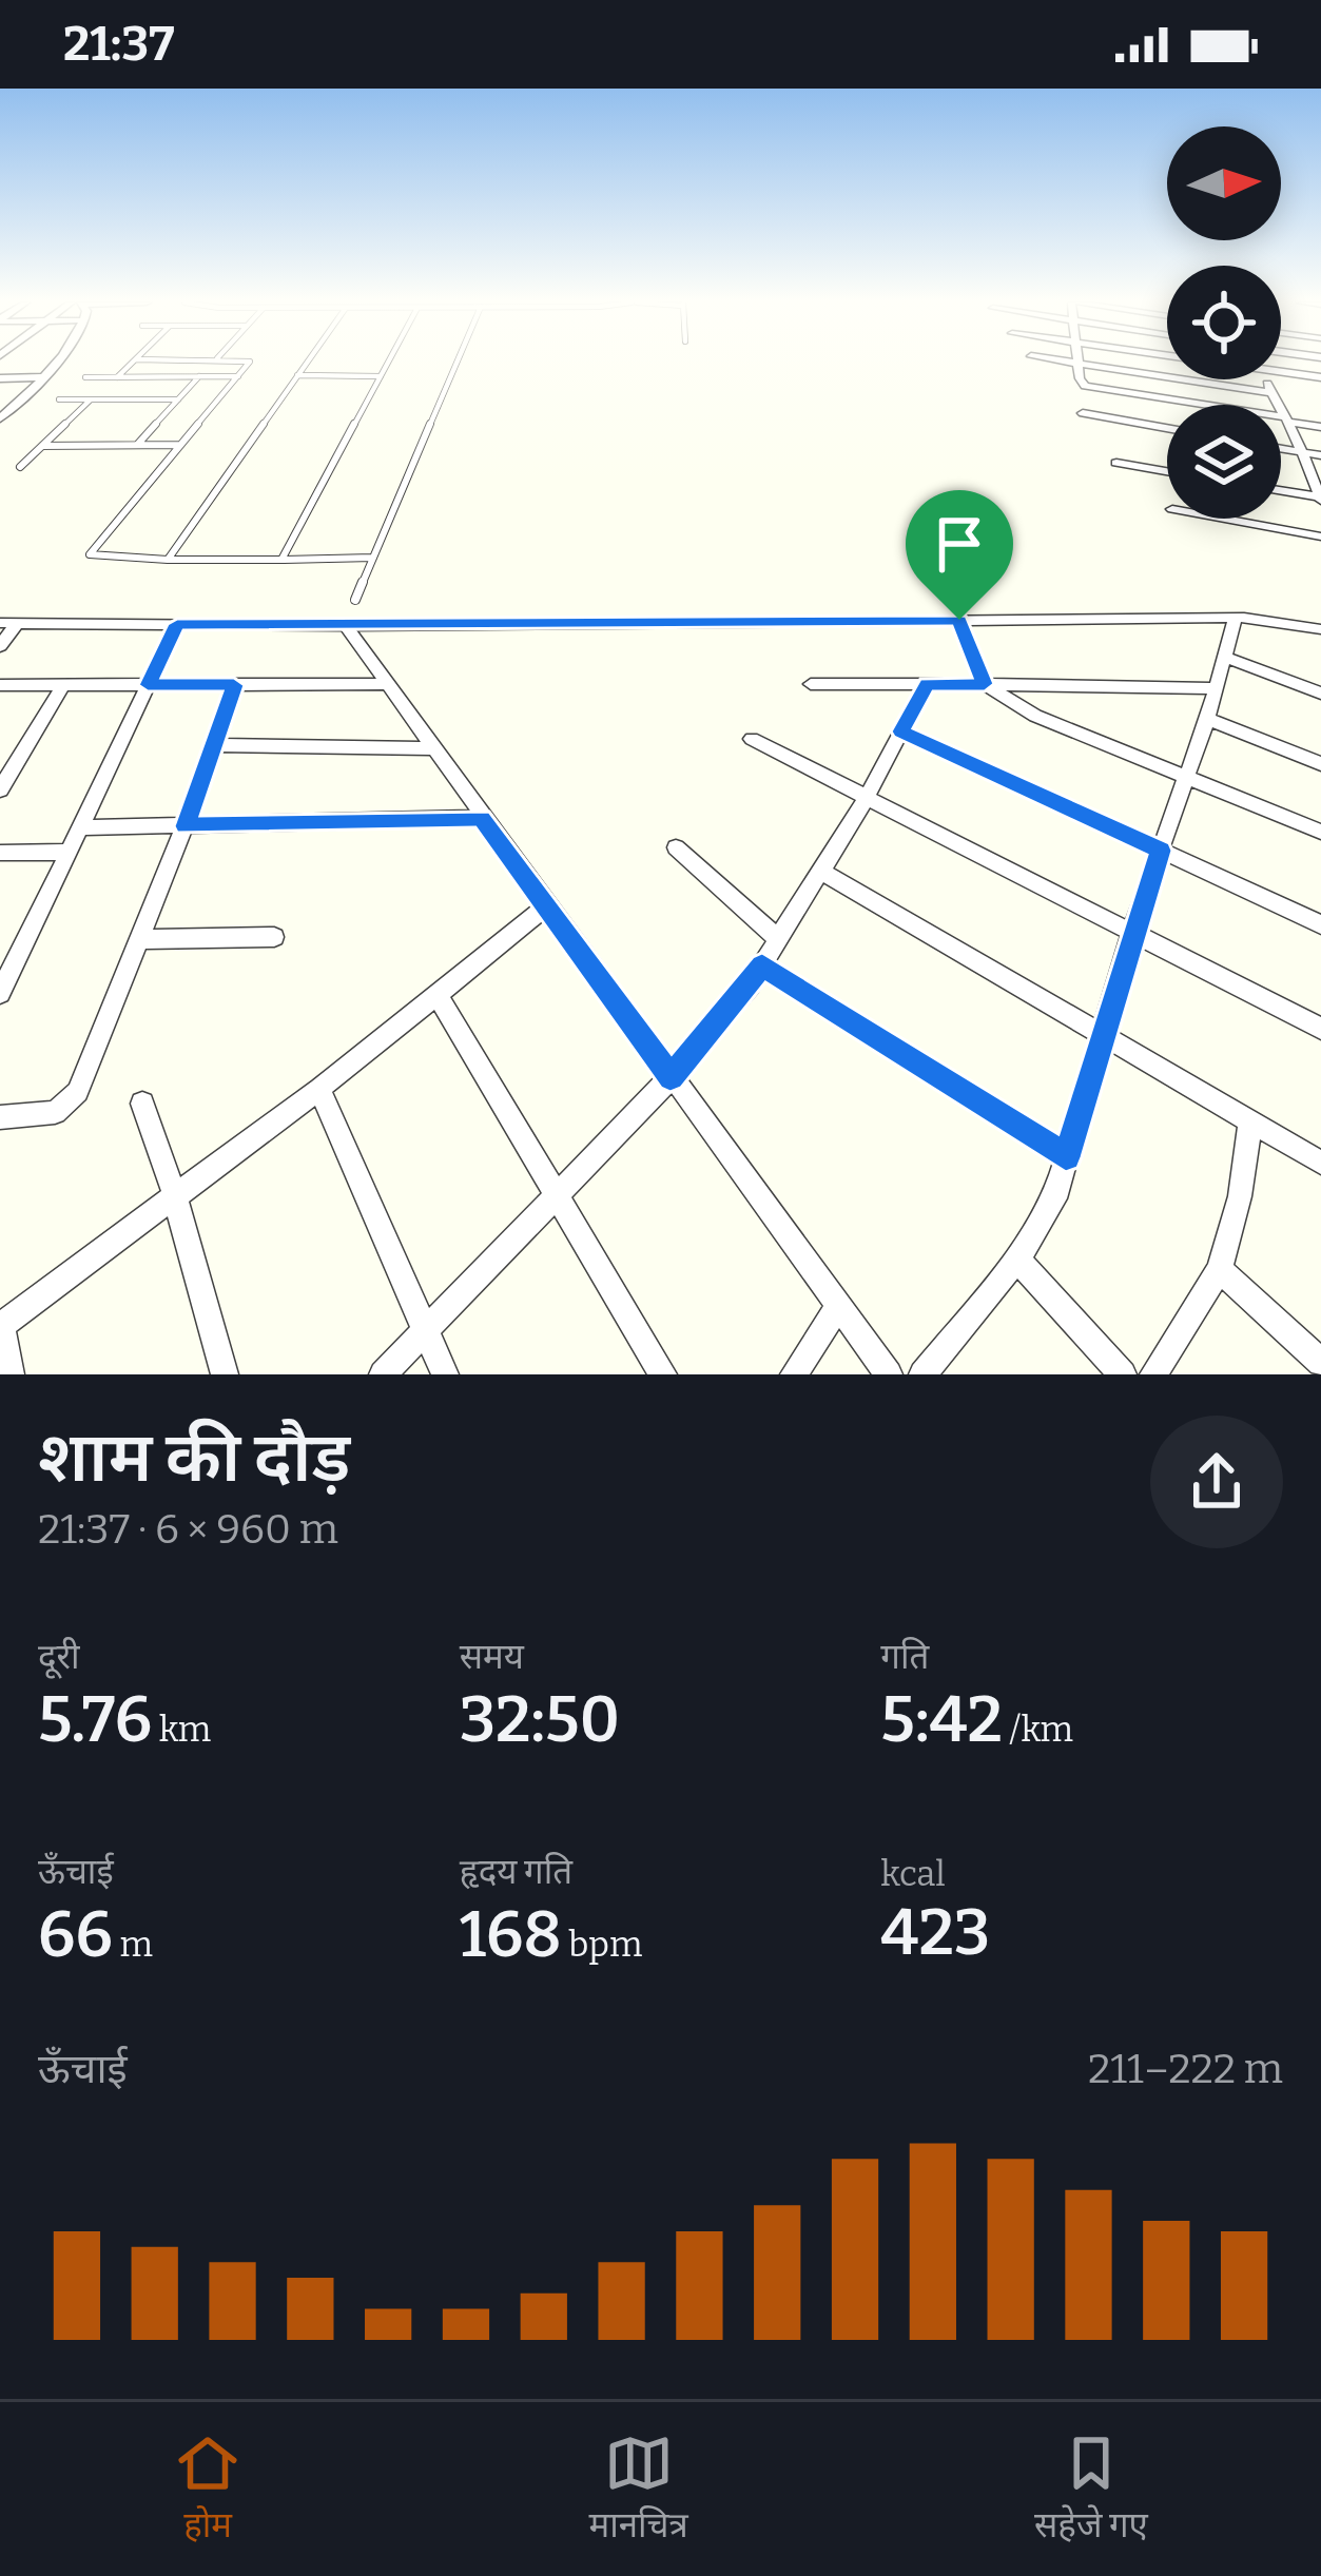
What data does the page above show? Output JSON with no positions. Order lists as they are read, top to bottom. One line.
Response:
{"north":"right","page":{"status":"21:37","heading":["शाम की दौड़","21:37 · 6 × 960 m"],"stats":[["दूरी","5.76 km"],["समय","32:50"],["गति","5:42 /km"],["ऊँचाई","66 m"],["हृदय गति","168 bpm"],["kcal","423"]],"chart":["ऊँचाई","211–222 m"],"tabs":["होम","मानचित्र","सहेजे गए"]}}
